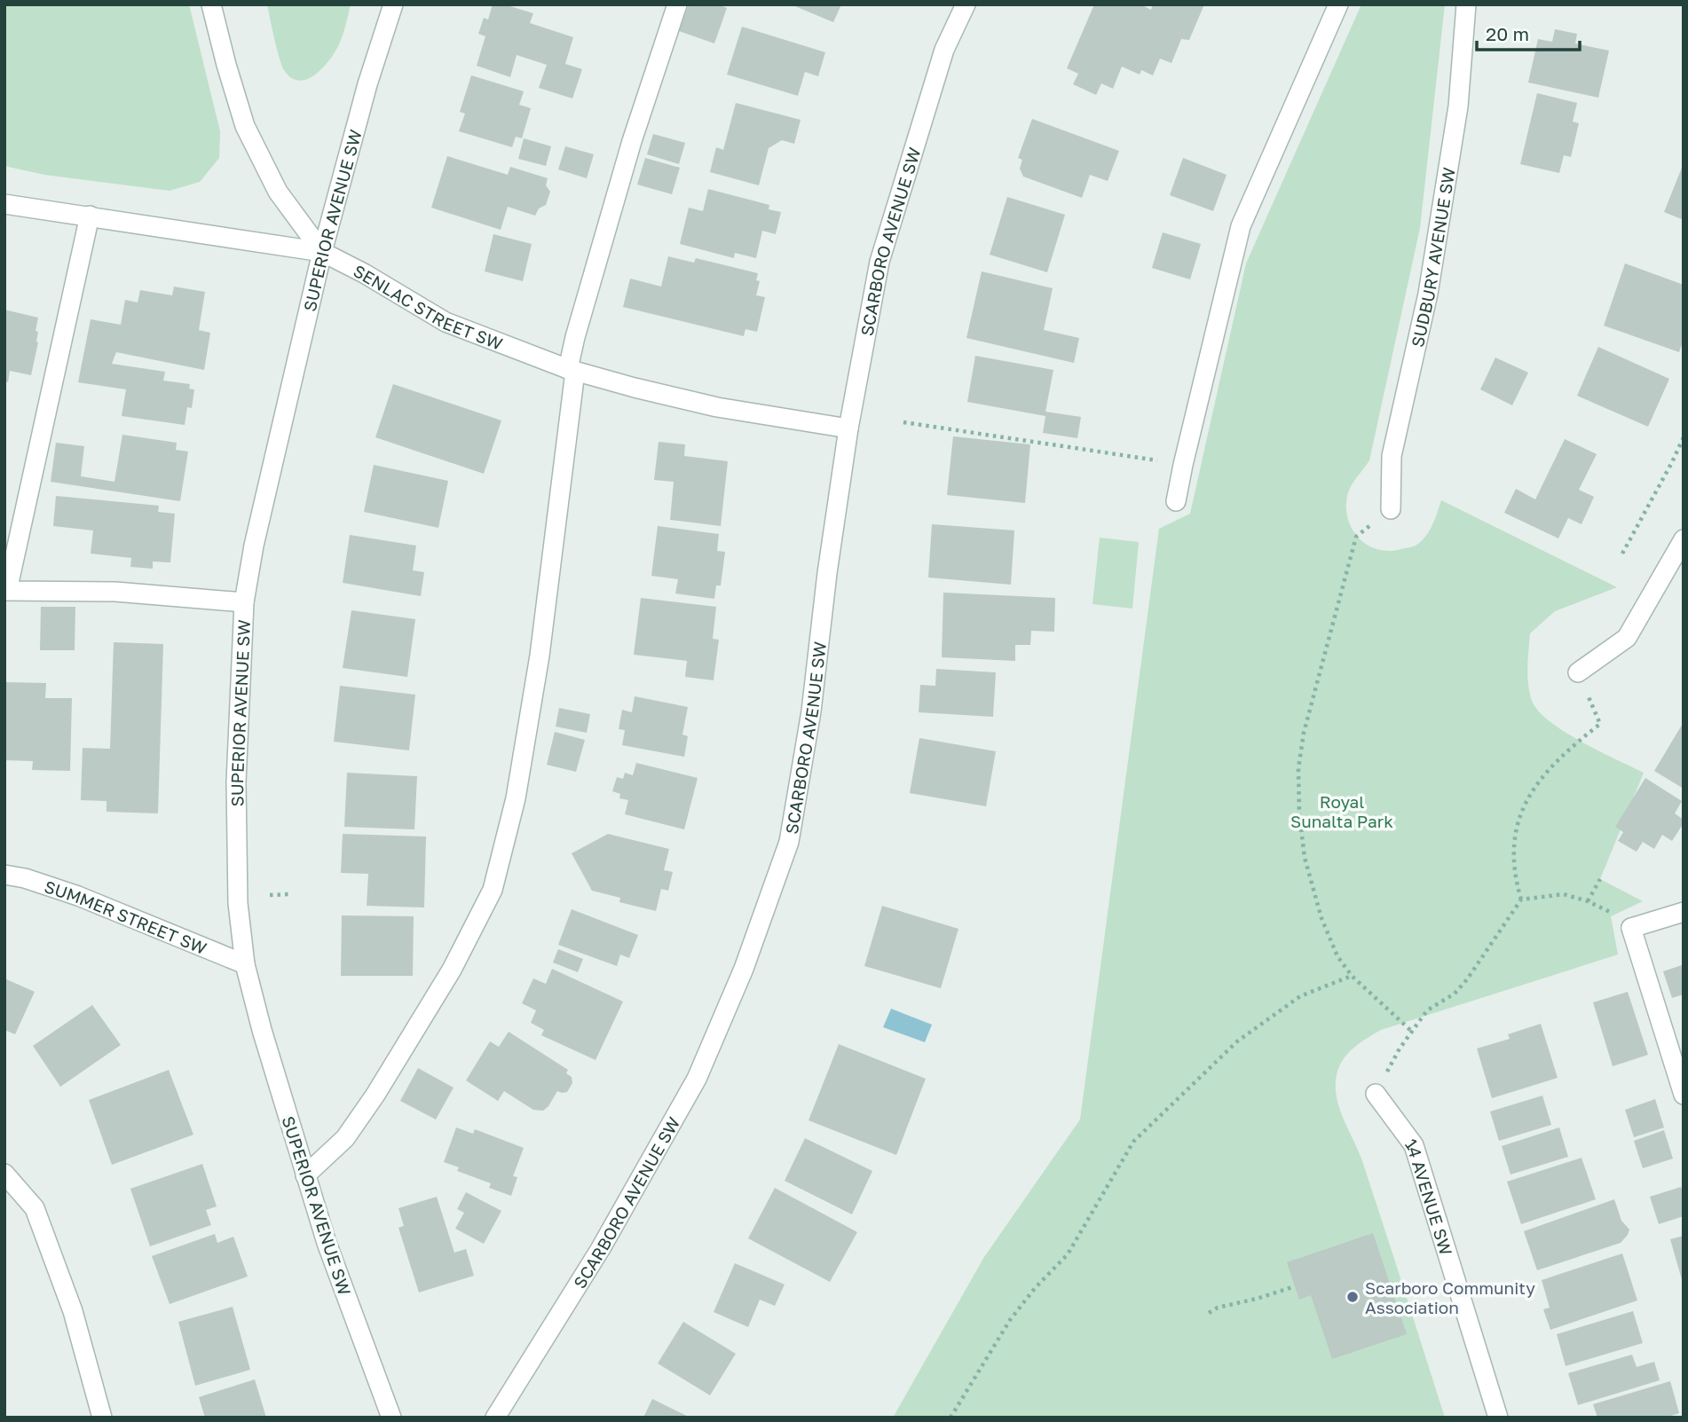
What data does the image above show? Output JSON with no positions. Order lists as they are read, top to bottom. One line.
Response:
{"streets":{"street":["SUPERIOR AVENUE SW","SCARBORO AVENUE SW","SUDBURY AVENUE SW","SENLAC STREET SW","SUMMER STREET SW","14 AVENUE SW"]},"crossings":[["SUPERIOR AVENUE SW","SENLAC STREET SW"],["SUPERIOR AVENUE SW","SUMMER STREET SW"],["SCARBORO AVENUE SW","SENLAC STREET SW"]],"parks":["Royal Sunalta Park"],"places":["Scarboro Community Association"],"scale_bar":"20 m"}
